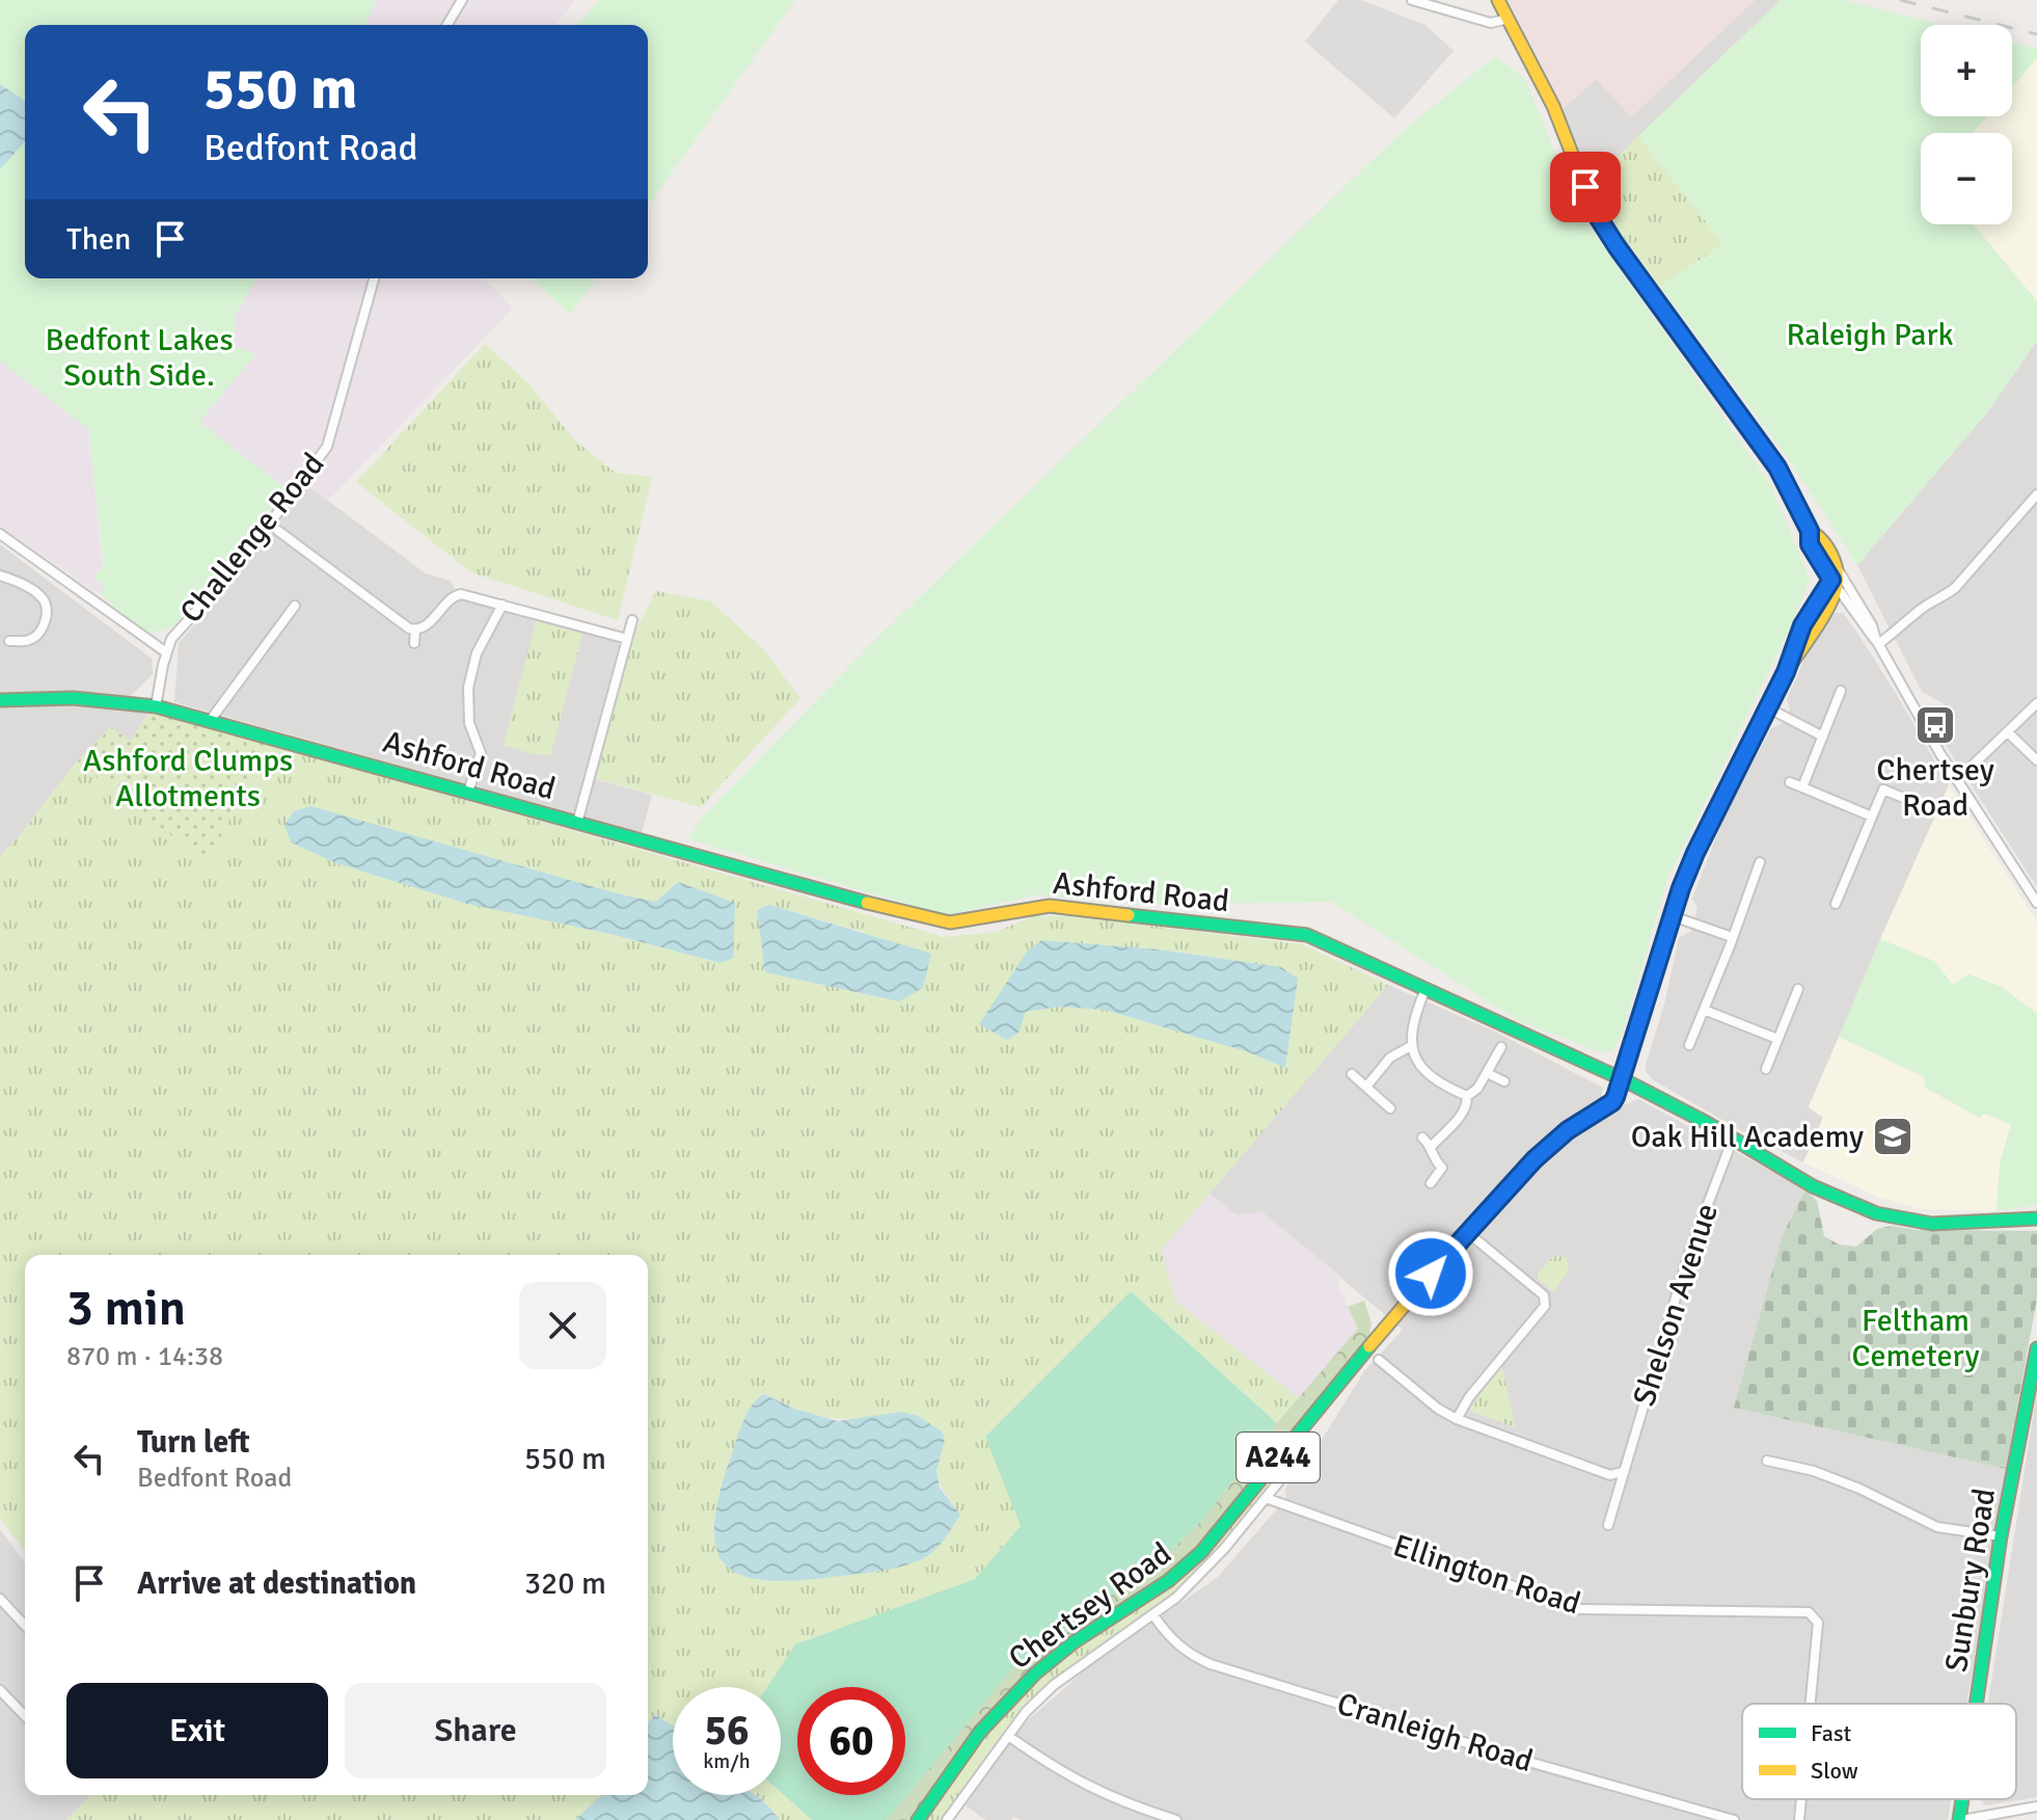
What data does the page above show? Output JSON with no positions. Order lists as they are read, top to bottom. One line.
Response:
{"streets":{"main road":["Ashford Road","A244","Sunbury Road","Chertsey Road"],"street":["Challenge Road","Shelson Avenue","Ellington Road","Cranleigh Road"]},"crossings":[["Challenge Road","Ashford Road"],["Ashford Road","Shelson Avenue"],["Ashford Road","Chertsey Road"],["Ellington Road","Chertsey Road"],["Chertsey Road","Cranleigh Road"]],"parks":["Raleigh Park","Bedfont Lakes South Side.","Ashford Clumps Allotments","Feltham Cemetery"],"places":{"bus stop":["Chertsey Road"],"school or university":["Oak Hill Academy"]},"legend":["Fast","Slow"],"page":{"map_buttons":["+","−"],"turn":["550 m","Bedfont Road"],"then":"Then","heading":["3 min","870 m · 14:38"],"list":[{"name":"Turn left","note":"Bedfont Road","value":"550 m"},{"name":"Arrive at destination","value":"320 m"}],"buttons":["Exit","Share"],"speed":"56 km/h","limit":"60"}}
